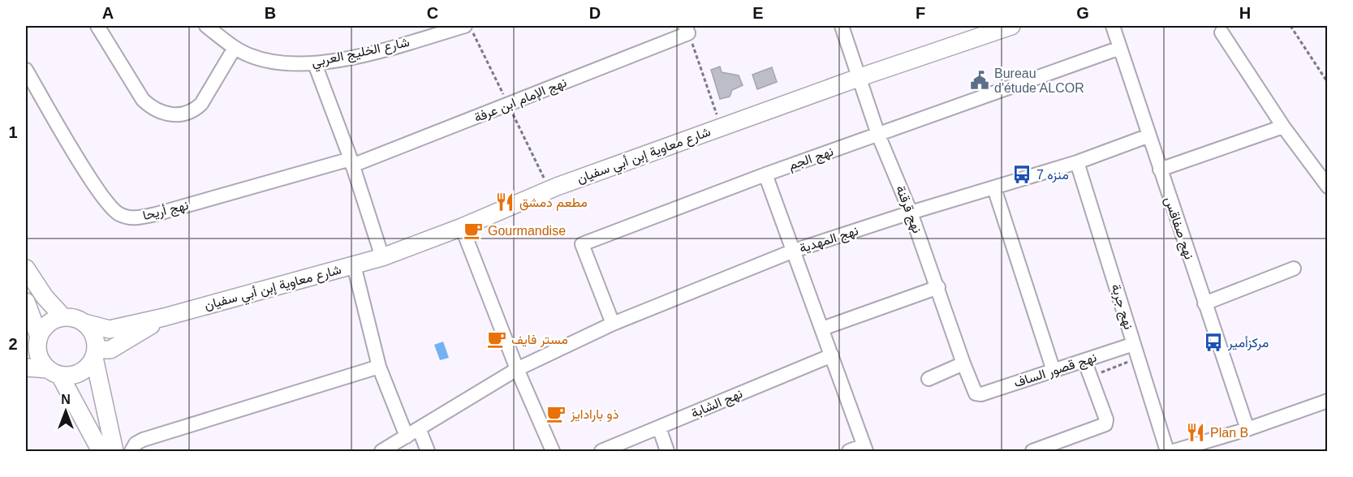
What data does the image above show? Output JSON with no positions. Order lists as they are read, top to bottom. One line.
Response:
{"streets":{"main road":["شارع معاوية إبن أبي سفيان"],"street":["شارع الخليج العربي","نهج الإمام ابن عرفة","نهج الجم","نهج قرقنة","نهج أريحا","نهج صفاقس","نهج المهدية","نهج جربة","نهج قصور الساف","نهج الشابة"]},"crossings":[["نهج الإمام ابن عرفة","نهج أريحا"],["شارع معاوية إبن أبي سفيان","نهج قرقنة"],["نهج الجم","نهج قرقنة"],["نهج الجم","نهج صفاقس"],["نهج الجم","نهج المهدية"],["نهج قرقنة","نهج المهدية"],["نهج قرقنة","نهج قصور الساف"],["نهج صفاقس","نهج المهدية"],["نهج المهدية","نهج جربة"],["نهج جربة","نهج قصور الساف"]],"places":{"public building":["Bureau d'étude ALCOR"],"bus stop":["منزه 7","مركزأمير"],"restaurant":["مطعم دمشق","Plan B"],"cafe":["Gourmandise","مستر فايف","ذو بارادايز"]},"north":"top","grid":{"columns":["A","B","C","D","E","F","G","H"],"rows":["1","2"]}}
